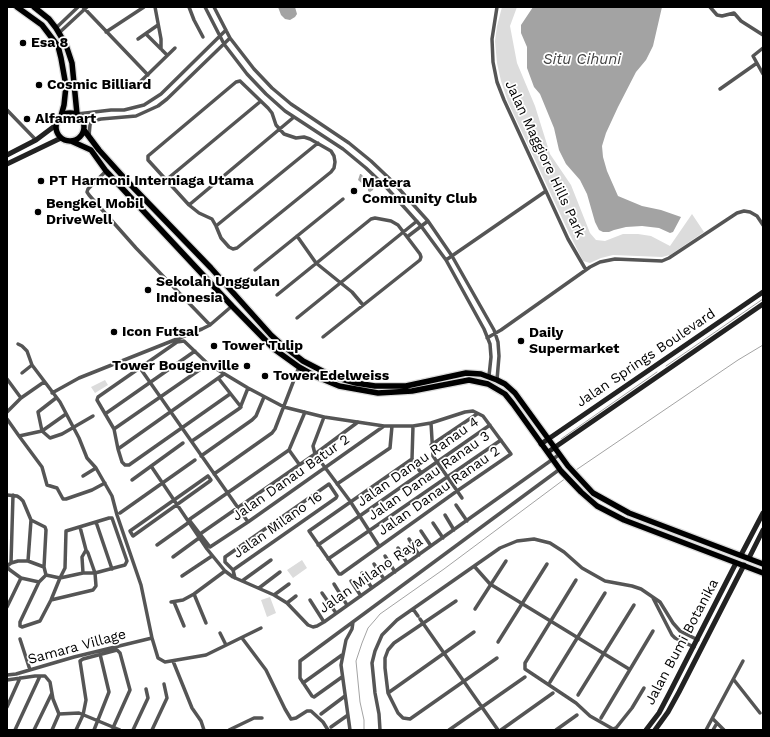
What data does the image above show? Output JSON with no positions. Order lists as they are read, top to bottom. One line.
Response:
{"streets":{"main road":["Jalan Springs Boulevard","Jalan Bumi Botanika"],"street":["Jalan Maggiore Hills Park","Jalan Danau Ranau 4","Jalan Danau Ranau 3","Jalan Danau Batur 2","Jalan Danau Ranau 2","Jalan Milano 16","Jalan Milano Raya","Samara Village"]},"crossings":[["Jalan Danau Ranau 3","Jalan Danau Ranau 2"],["Jalan Danau Batur 2","Jalan Milano Raya"]],"water":["Situ Cihuni"],"places":["Esa 8","Cosmic Billiard","Alfamart","PT Harmoni Interniaga Utama","Matera Community Club","Bengkel Mobil DriveWell","Sekolah Unggulan Indonesia","Icon Futsal","Daily Supermarket","Tower Tulip","Tower Bougenville","Tower Edelweiss"]}
